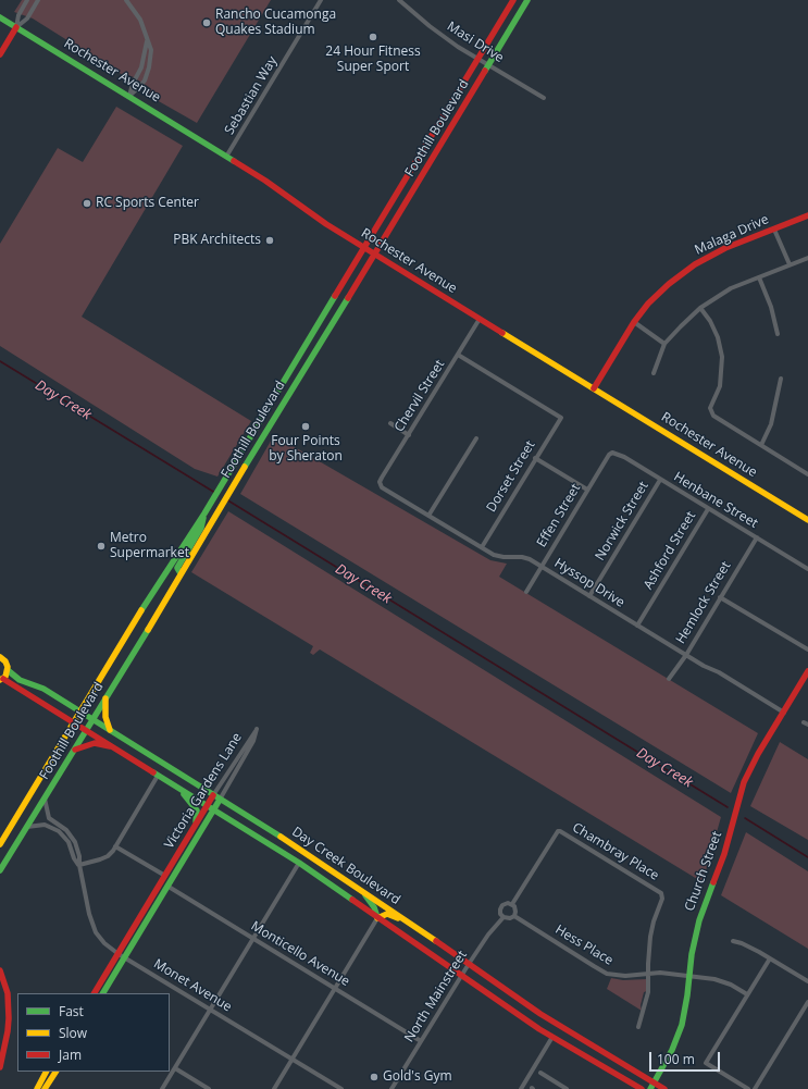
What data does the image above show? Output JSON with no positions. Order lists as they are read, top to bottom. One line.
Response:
{"streets":{"main road":["Rochester Avenue","Foothill Boulevard","Malaga Drive","Victoria Gardens Lane","Day Creek Boulevard","Church Street"],"street":["Masi Drive","Sebastian Way","Chervil Street","Dorset Street","Henbane Street","Effen Street","Norwick Street","Ashford Street","Hyssop Drive","Hemlock Street","Chambray Place","Hess Place","Monticello Avenue","Monet Avenue","North Mainstreet"]},"crossings":[["Masi Drive","Foothill Boulevard"],["Rochester Avenue","Sebastian Way"],["Rochester Avenue","Foothill Boulevard"],["Rochester Avenue","Malaga Drive"],["Rochester Avenue","Chervil Street"],["Foothill Boulevard","Day Creek Boulevard"],["Foothill Boulevard","Monet Avenue"],["Chervil Street","Dorset Street"],["Chervil Street","Hyssop Drive"],["Dorset Street","Hyssop Drive"],["Henbane Street","Effen Street"],["Henbane Street","Norwick Street"],["Henbane Street","Ashford Street"],["Henbane Street","Hemlock Street"],["Effen Street","Hyssop Drive"],["Norwick Street","Hyssop Drive"],["Ashford Street","Hyssop Drive"],["Hyssop Drive","Hemlock Street"],["Hyssop Drive","Church Street"],["Victoria Gardens Lane","Day Creek Boulevard"],["Victoria Gardens Lane","Monticello Avenue"],["Victoria Gardens Lane","Monet Avenue"],["Chambray Place","Hess Place"],["Chambray Place","North Mainstreet"],["Day Creek Boulevard","Church Street"],["Day Creek Boulevard","North Mainstreet"],["Church Street","Hess Place"],["Hess Place","North Mainstreet"],["Monticello Avenue","North Mainstreet"]],"water":["Day Creek"],"places":["Rancho Cucamonga Quakes Stadium","24 Hour Fitness Super Sport","RC Sports Center","PBK Architects","Four Points by Sheraton","Metro Supermarket","Gold's Gym"],"legend":["Fast","Slow","Jam"],"scale_bar":"100 m"}
